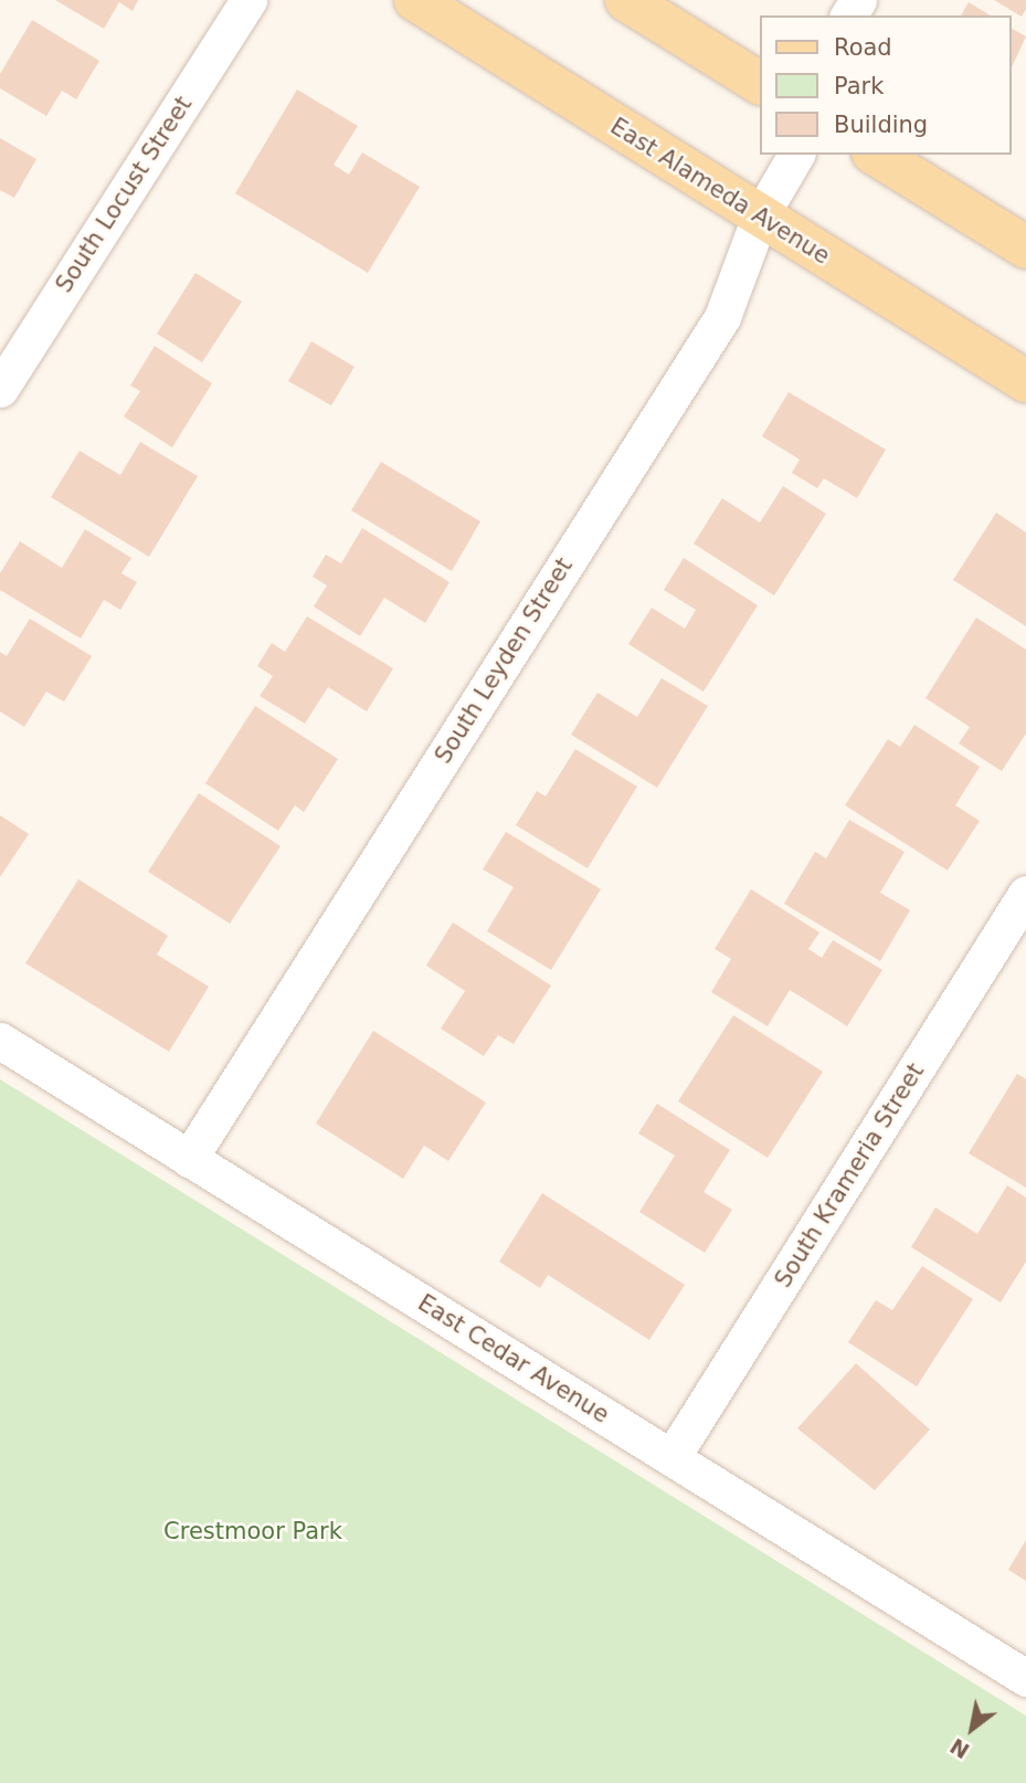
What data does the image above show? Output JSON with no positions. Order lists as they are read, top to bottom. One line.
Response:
{"streets":{"main road":["East Alameda Avenue"],"street":["South Locust Street","South Leyden Street","South Krameria Street","East Cedar Avenue"]},"crossings":[["East Alameda Avenue","South Leyden Street"],["South Leyden Street","East Cedar Avenue"],["South Krameria Street","East Cedar Avenue"]],"parks":["Crestmoor Park"],"legend":["Road","Park","Building"],"north":"bottom left"}
